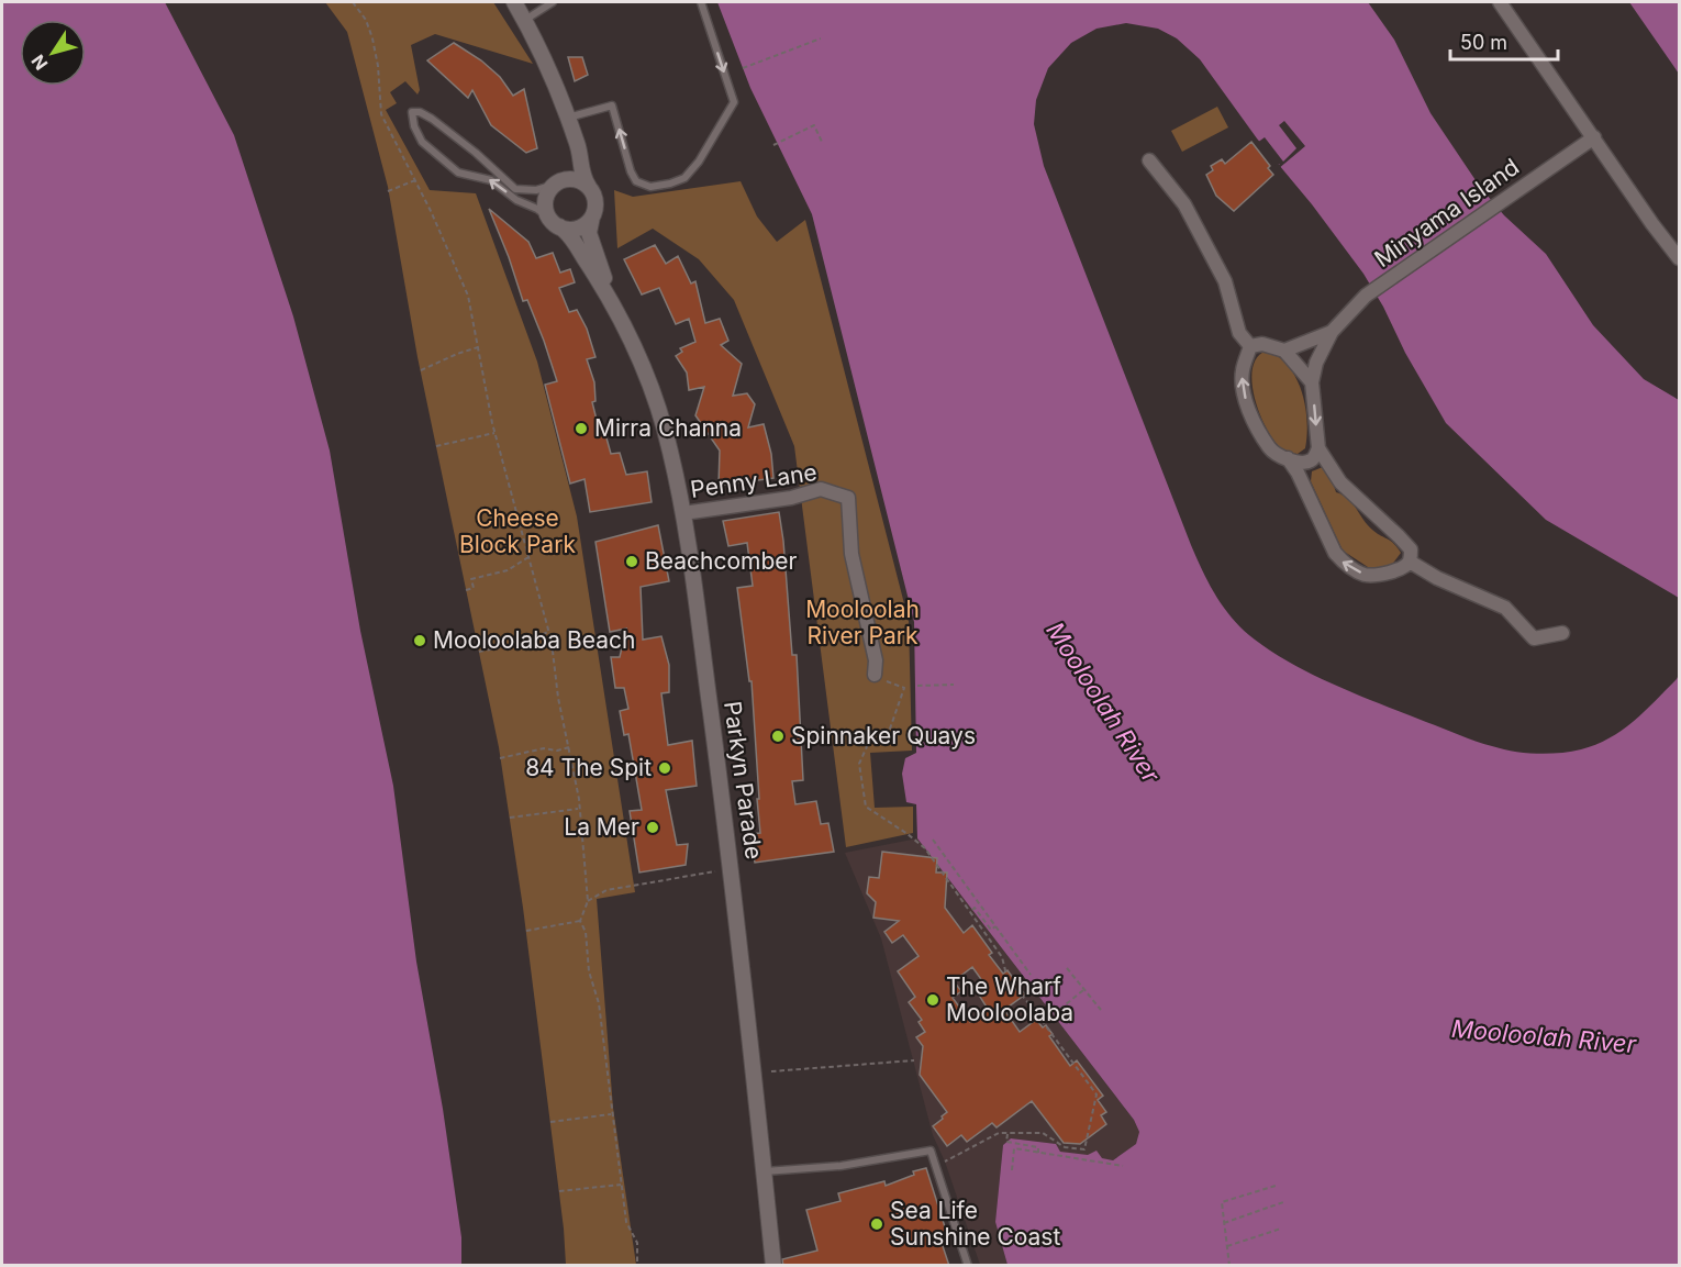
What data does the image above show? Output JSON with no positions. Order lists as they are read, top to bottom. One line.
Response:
{"streets":{"street":["Minyama Island","Penny Lane","Parkyn Parade"]},"crossings":[["Penny Lane","Parkyn Parade"]],"water":["Mooloolah River"],"parks":["Cheese Block Park","Mooloolah River Park"],"places":["Mirra Channa","Beachcomber","Mooloolaba Beach","Spinnaker Quays","84 The Spit","La Mer","The Wharf Mooloolaba","Sea Life Sunshine Coast"],"scale_bar":"50 m","north":"bottom left"}
